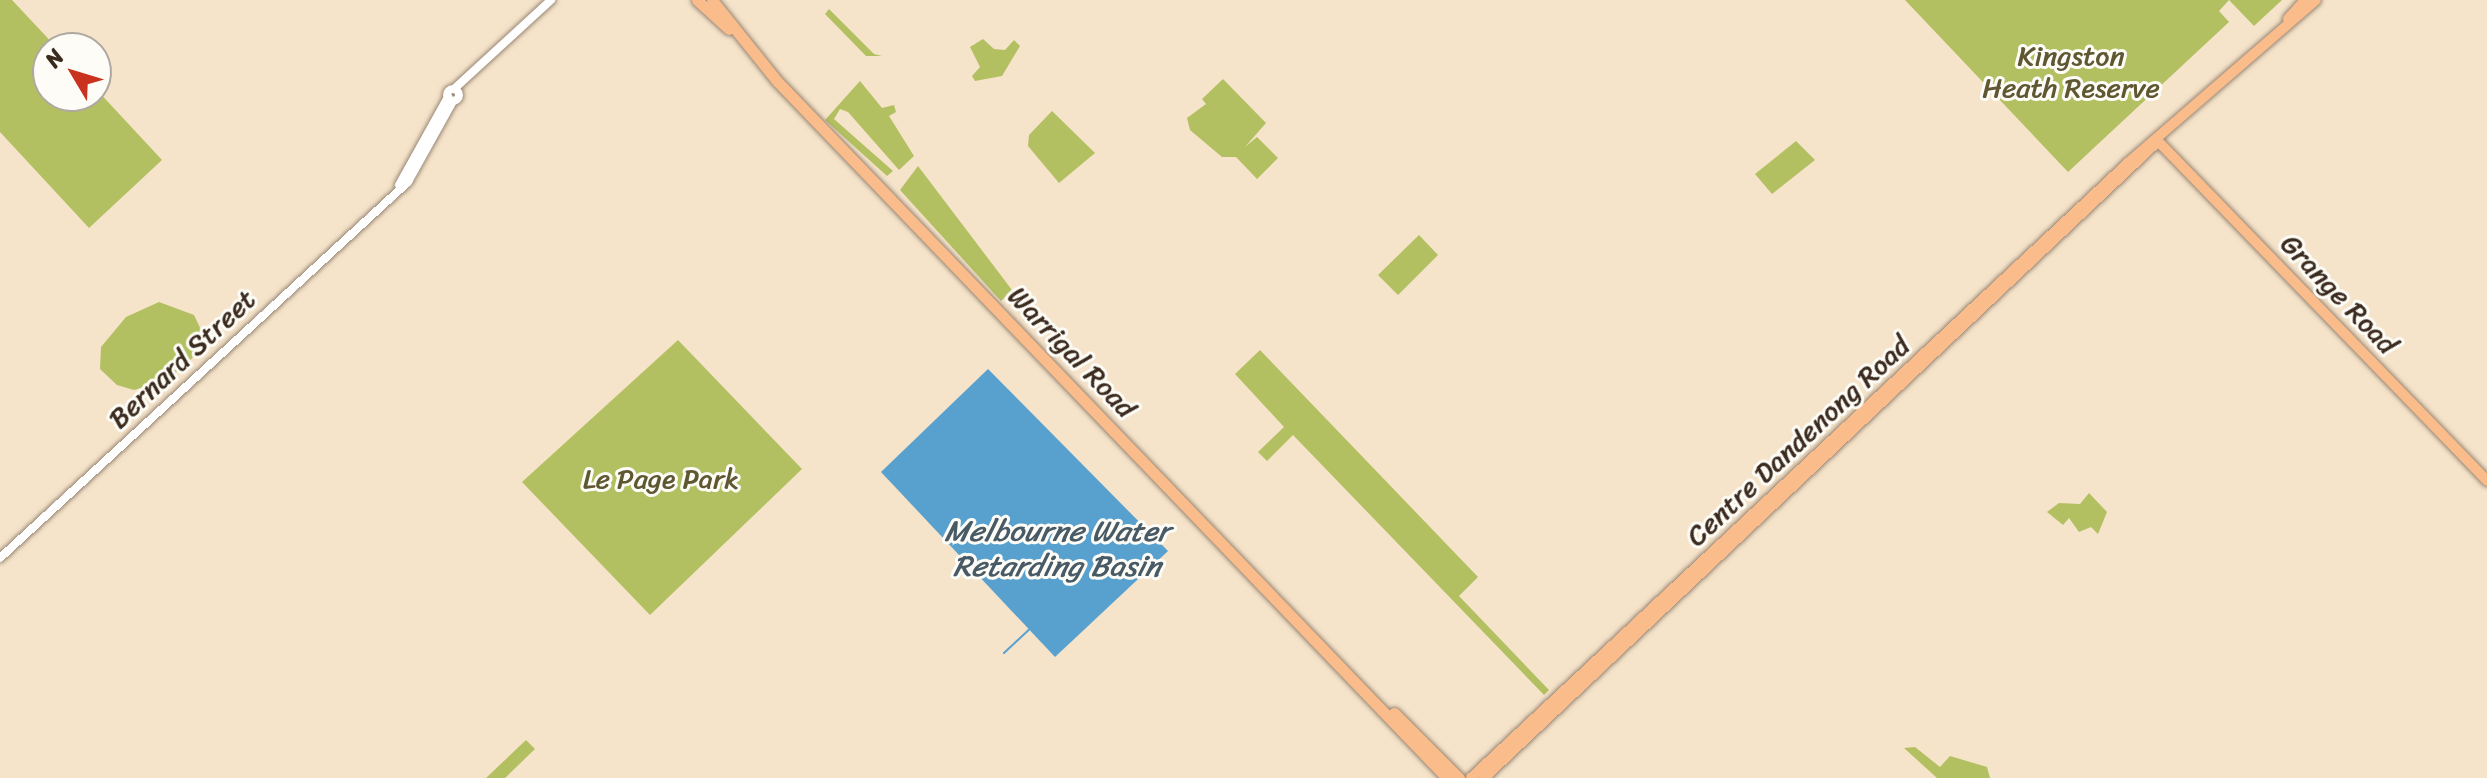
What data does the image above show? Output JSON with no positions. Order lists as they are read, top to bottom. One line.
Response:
{"streets":{"highway":["Warrigal Road"],"main road":["Grange Road","Centre Dandenong Road"],"street":["Bernard Street"]},"crossings":[["Grange Road","Centre Dandenong Road"]],"water":["Melbourne Water Retarding Basin"],"parks":["Kingston Heath Reserve","Le Page Park"],"north":"top left"}
